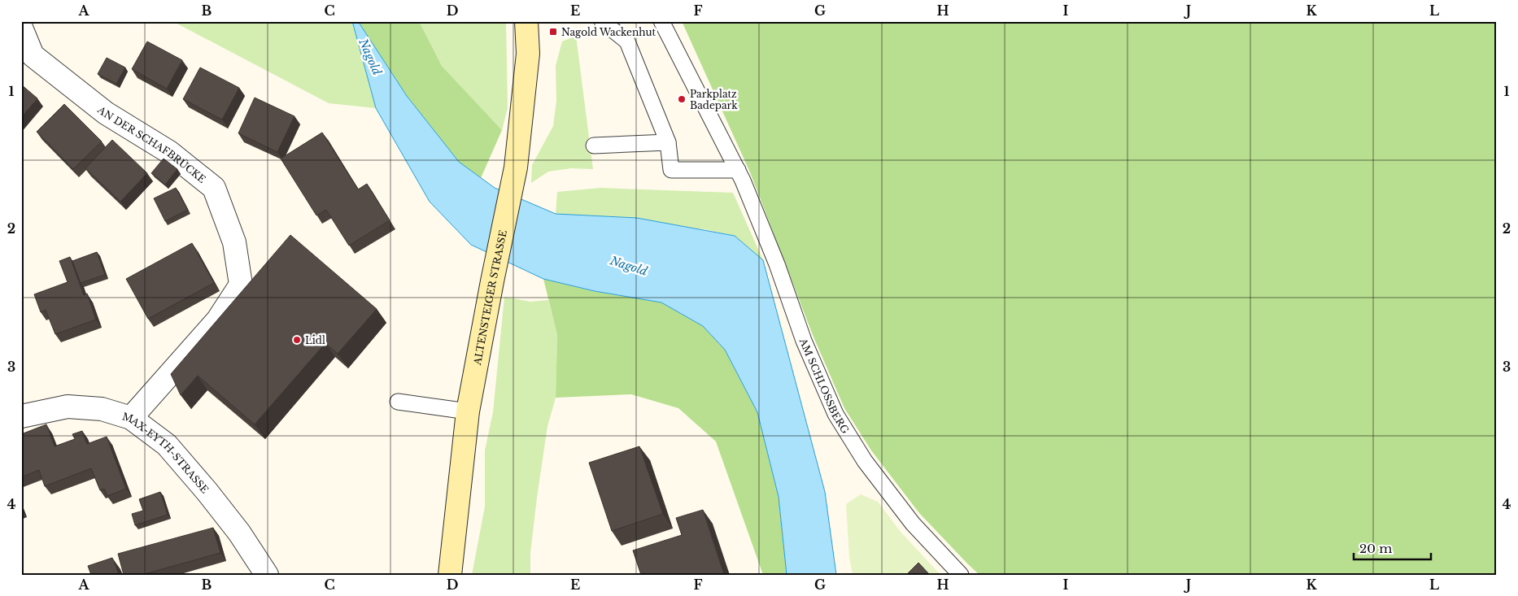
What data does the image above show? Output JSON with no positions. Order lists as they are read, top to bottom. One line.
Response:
{"streets":{"main road":["ALTENSTEIGER STRASSE"],"street":["AN DER SCHAFBRÜCKE","MAX-EYTH-STRASSE"],"lane":["AM SCHLOSSBERG"]},"crossings":[["AN DER SCHAFBRÜCKE","MAX-EYTH-STRASSE"]],"water":["Nagold"],"places":{"transit":["Nagold Wackenhut"],"other":["Parkplatz Badepark","Lidl"]},"scale_bar":"20 m","grid":{"columns":["A","B","C","D","E","F","G","H","I","J","K","L"],"rows":["1","2","3","4"]}}
